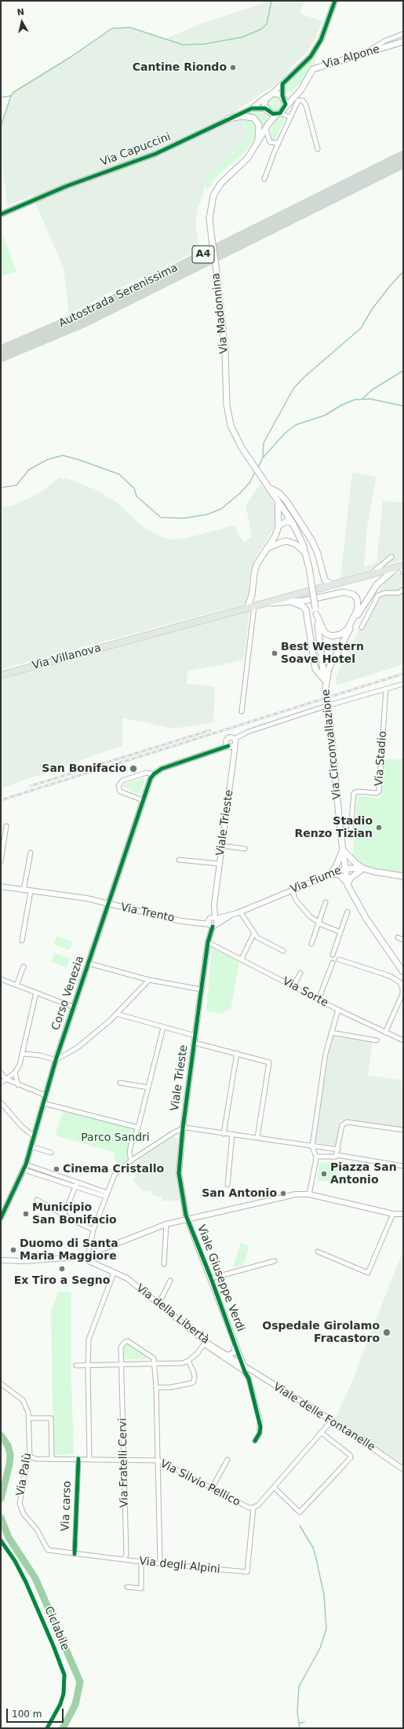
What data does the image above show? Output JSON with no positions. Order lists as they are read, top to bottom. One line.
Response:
{"streets":{"highway":["A4","Autostrada Serenissima"],"main road":["Via Alpone","Via Madonnina","Via Villanova","Via Circonvallazione","Via Fiume"],"street":["Via Capuccini","Via Stadio","Viale Trieste","Via Trento","Via Sorte","Corso Venezia","Viale Giuseppe Verdi","Via della Libertà","Viale delle Fontanelle","Via Fratelli Cervi","Via Palù","Via Silvio Pellico","Via carso","Via degli Alpini"],"cycle path":["Ciclabile"]},"crossings":[["Via Alpone","Via Capuccini"],["Via Alpone","Via Madonnina"],["Via Capuccini","Via Madonnina"],["Via Madonnina","Via Circonvallazione"],["Via Circonvallazione","Via Stadio"],["Via Circonvallazione","Via Fiume"],["Viale Trieste","Via Fiume"],["Viale Trieste","Via Trento"],["Viale Trieste","Via Sorte"],["Viale Trieste","Viale Giuseppe Verdi"],["Via Fiume","Via Trento"],["Via Trento","Corso Venezia"],["Viale Giuseppe Verdi","Via della Libertà"],["Viale Giuseppe Verdi","Viale delle Fontanelle"],["Via della Libertà","Viale delle Fontanelle"],["Viale delle Fontanelle","Via Silvio Pellico"],["Via Fratelli Cervi","Via Silvio Pellico"],["Via Fratelli Cervi","Via degli Alpini"],["Via Palù","Via Silvio Pellico"],["Via Palù","Via degli Alpini"],["Via Silvio Pellico","Via carso"],["Via Silvio Pellico","Via degli Alpini"],["Via carso","Via degli Alpini"]],"parks":["Parco Sandri"],"places":["Cantine Riondo","Best Western Soave Hotel","San Bonifacio","Stadio Renzo Tizian","Cinema Cristallo","Piazza San Antonio","San Antonio","Municipio San Bonifacio","Duomo di Santa Maria Maggiore","Ex Tiro a Segno","Ospedale Girolamo Fracastoro"],"scale_bar":"100 m","north":"top"}
